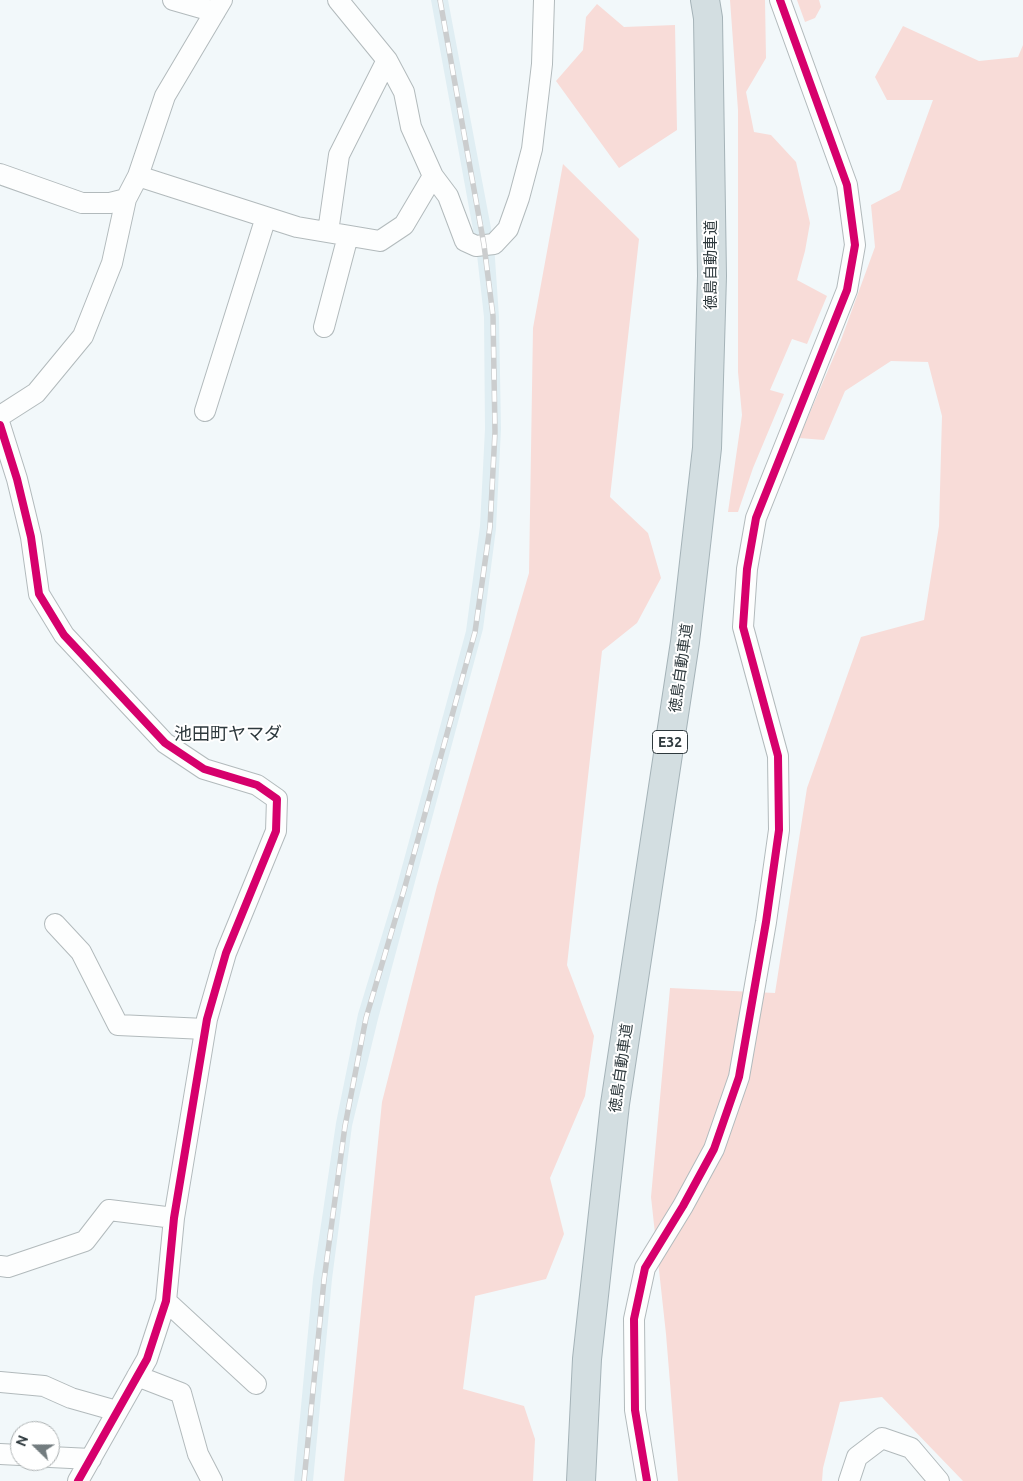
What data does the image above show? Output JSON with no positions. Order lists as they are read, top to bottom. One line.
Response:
{"streets":{"highway":["徳島自動車道","E32"]},"districts":["池田町ヤマダ"],"north":"left"}
